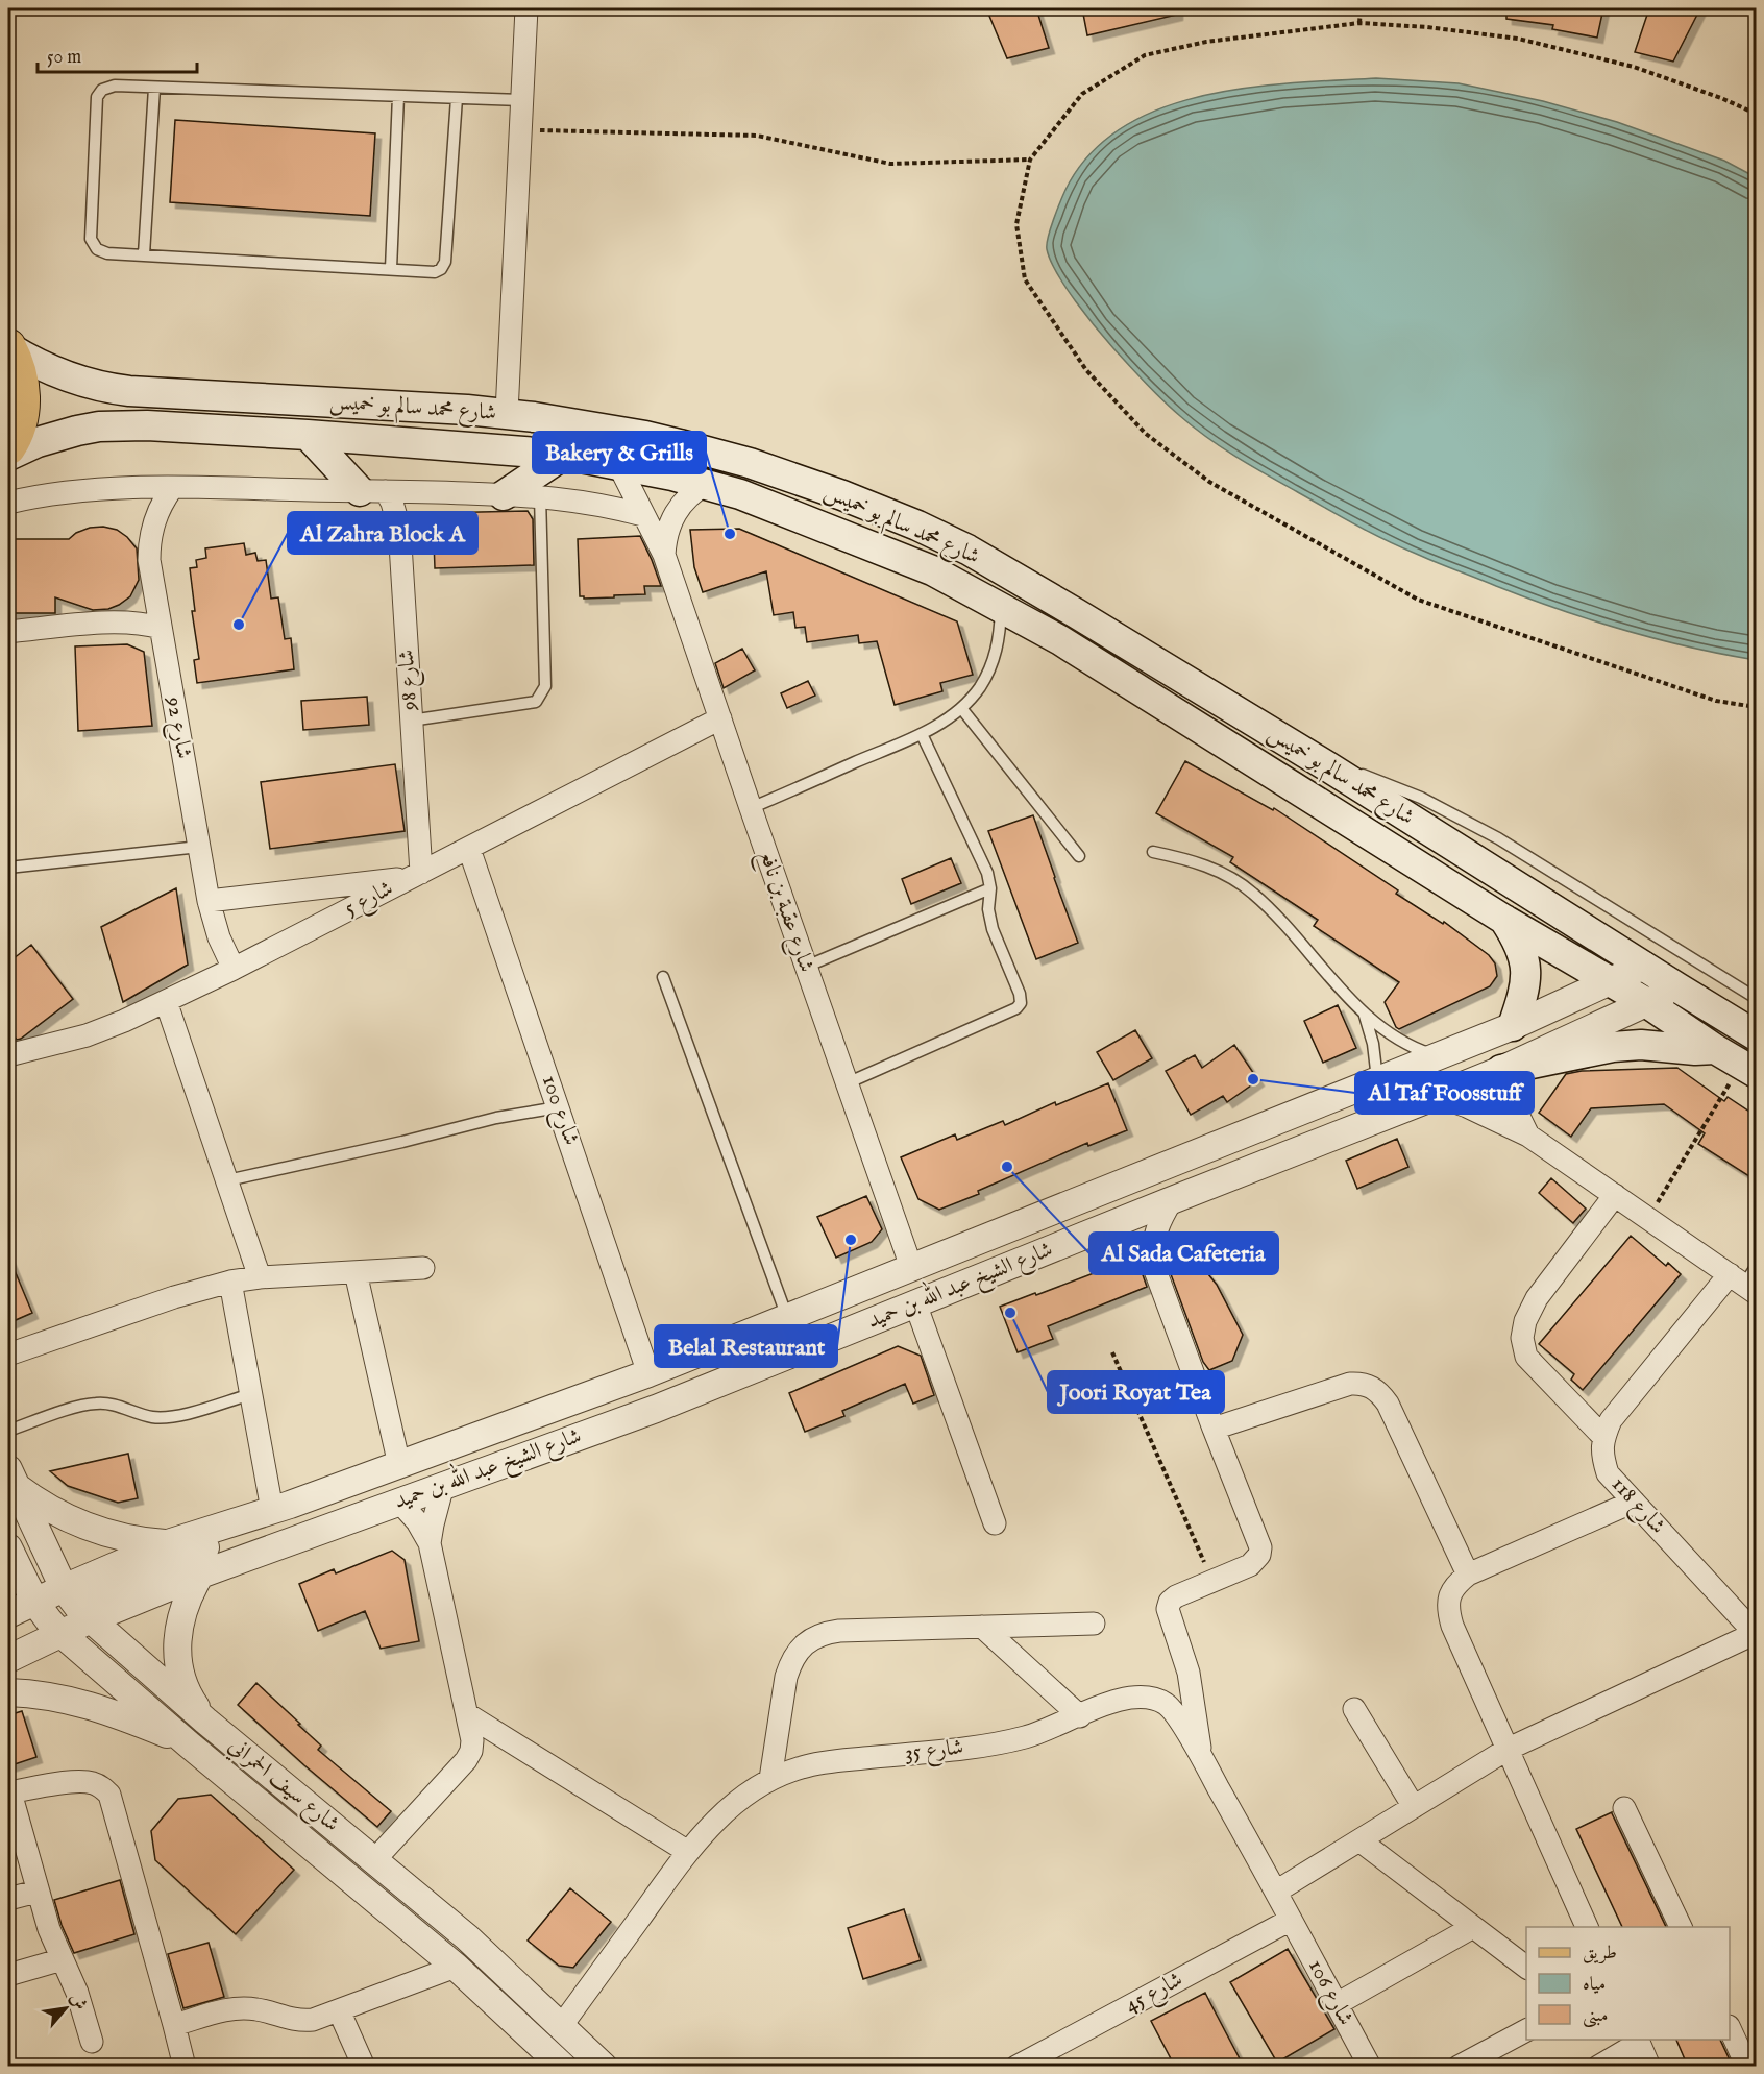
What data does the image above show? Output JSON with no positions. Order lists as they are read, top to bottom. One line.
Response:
{"streets":{"main road":["شارع محمد سالم بو خميس"],"street":["شارع 98","شارع 92","شارع 5","شارع عقبة بن نافع","شارع 100","شارع الشيخ عبد الله بن حميد","شارع 118","شارع 35","شارع سيف الحمراني","شارع 45","شارع 106"]},"crossings":[["شارع محمد سالم بو خميس","شارع عقبة بن نافع"],["شارع محمد سالم بو خميس","شارع الشيخ عبد الله بن حميد"],["شارع 98","شارع 5"],["شارع 92","شارع 5"],["شارع 5","شارع عقبة بن نافع"],["شارع 5","شارع 100"],["شارع عقبة بن نافع","شارع الشيخ عبد الله بن حميد"],["شارع 100","شارع الشيخ عبد الله بن حميد"],["شارع الشيخ عبد الله بن حميد","شارع سيف الحمراني"],["شارع 35","شارع سيف الحمراني"],["شارع 35","شارع 45"],["شارع 35","شارع 106"],["شارع 45","شارع 106"]],"places":["Bakery & Grills","Al Zahra Block A","Al Taf Foosstuff","Al Sada Cafeteria","Belal Restaurant","Joori Royat Tea"],"legend":["طريق","مياه","مبنى"],"scale_bar":"50 m","north":"top right"}
